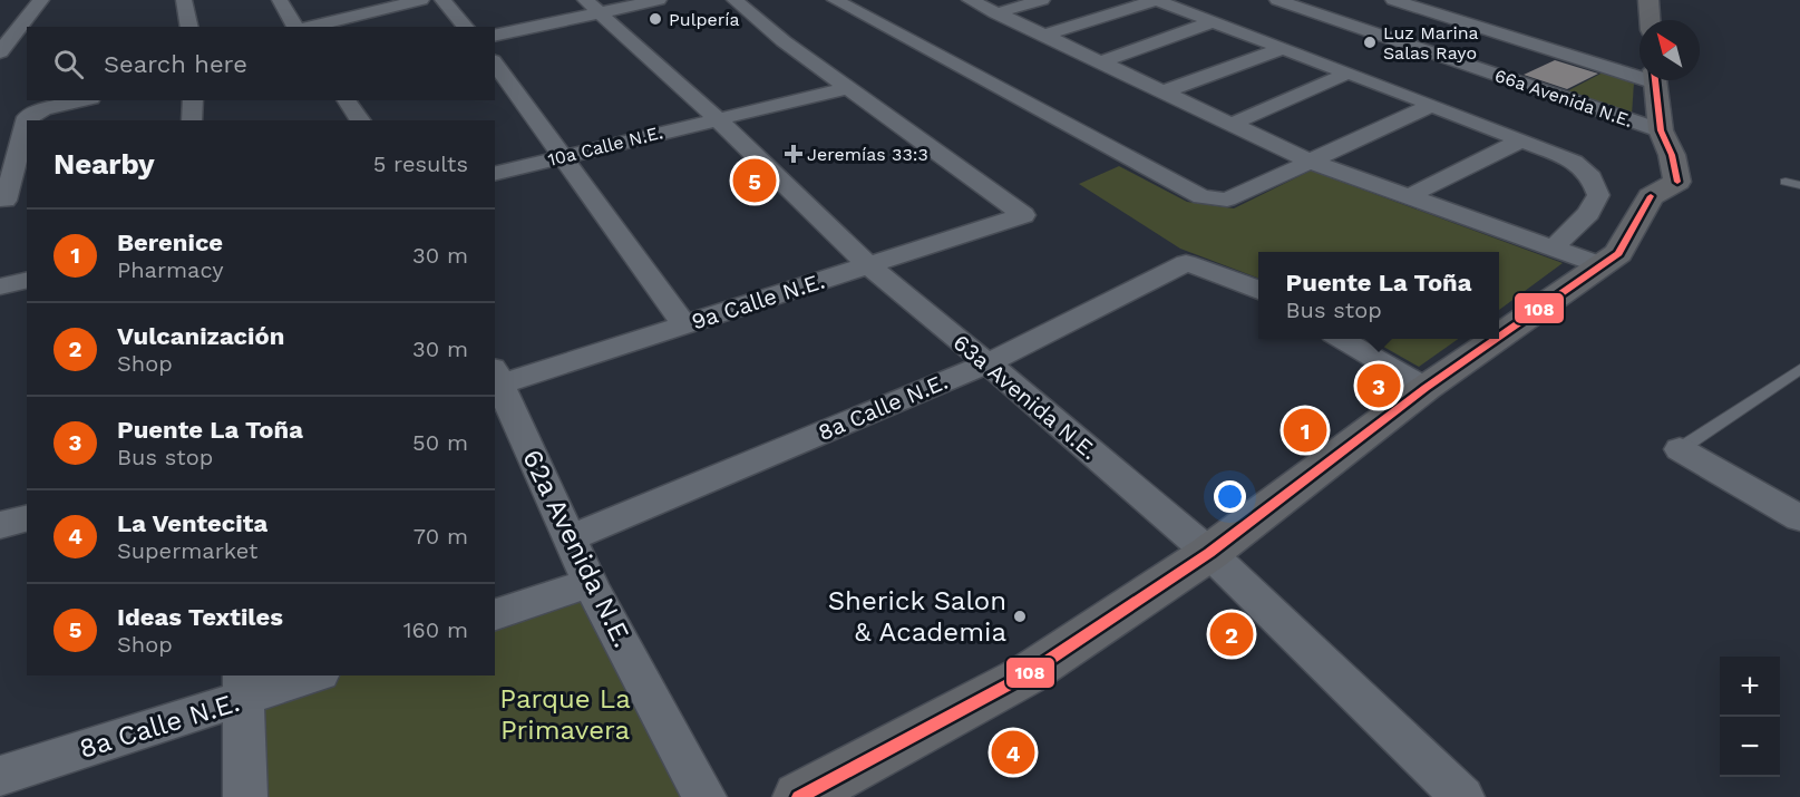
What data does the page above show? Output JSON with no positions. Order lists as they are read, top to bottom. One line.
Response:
{"streets":{"street":["66a Avenida N.E.","10a Calle N.E.","9a Calle N.E.","63a Avenida N.E.","8a Calle N.E.","62a Avenida N.E."]},"crossings":[["10a Calle N.E.","9a Calle N.E."],["10a Calle N.E.","63a Avenida N.E."],["9a Calle N.E.","63a Avenida N.E."],["9a Calle N.E.","62a Avenida N.E."],["63a Avenida N.E.","8a Calle N.E."],["8a Calle N.E.","62a Avenida N.E."]],"parks":["Parque La Primavera"],"places":{"other":["Pulpería","Luz Marina Salas Rayo","Sherick Salon & Academia"],"health":["Jeremías 33:3"]},"lines":["transit line 108"],"north":"top left","page":{"search":"Search here","heading":["Nearby","5 results"],"pins":["5","3","1","2","4"],"list":[{"mark":"1","name":"Berenice","note":"Pharmacy","value":"30 m"},{"mark":"2","name":"Vulcanización","note":"Shop","value":"30 m"},{"mark":"3","name":"Puente La Toña","note":"Bus stop","value":"50 m"},{"mark":"4","name":"La Ventecita","note":"Supermarket","value":"70 m"},{"mark":"5","name":"Ideas Textiles","note":"Shop","value":"160 m"}],"popup":["Puente La Toña","Bus stop"],"map_buttons":["+","−"]}}
